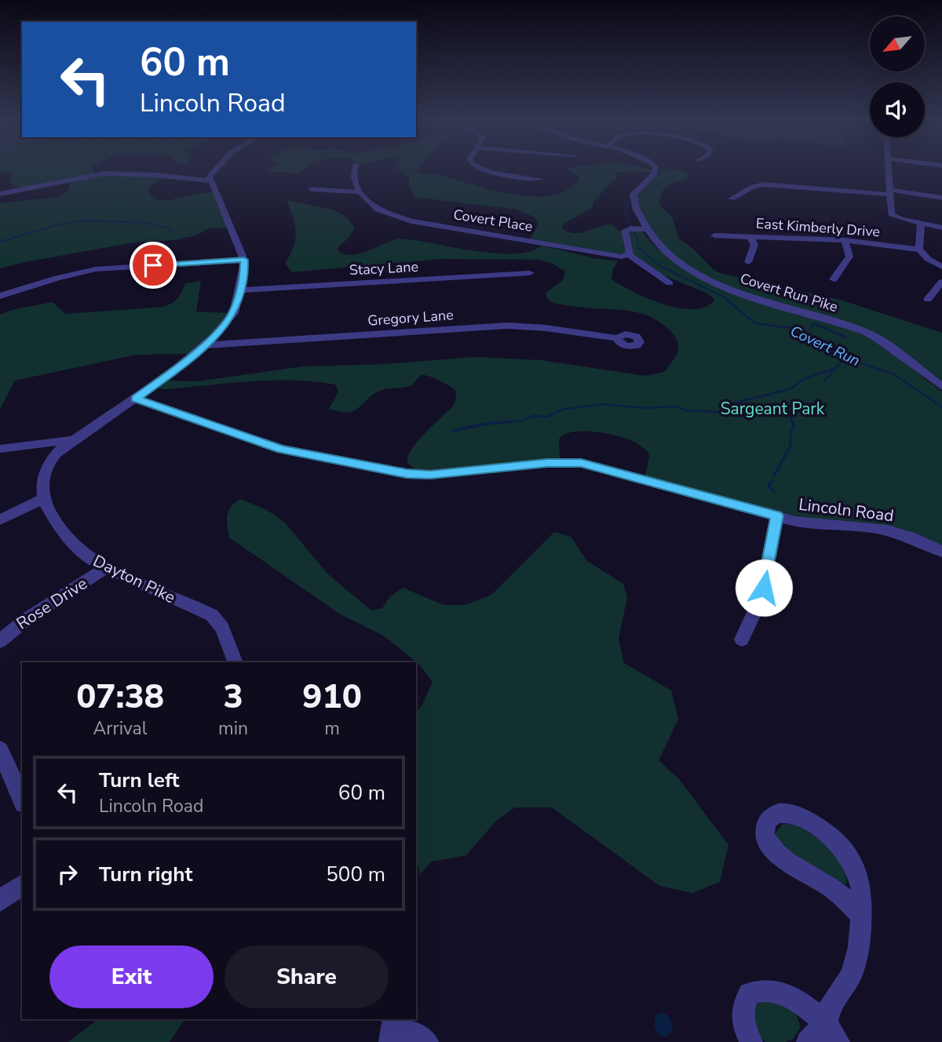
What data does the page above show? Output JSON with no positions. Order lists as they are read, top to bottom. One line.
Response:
{"streets":{"street":["Covert Place","East Kimberly Drive","Stacy Lane","Covert Run Pike","Gregory Lane","Lincoln Road","Dayton Pike","Rose Drive"]},"crossings":[["Stacy Lane","Dayton Pike"],["Gregory Lane","Dayton Pike"],["Lincoln Road","Dayton Pike"],["Dayton Pike","Rose Drive"]],"water":["Covert Run"],"parks":["Sargeant Park"],"north":"bottom left","page":{"turn":["60 m","Lincoln Road"],"eta":["07:38","Arrival","3","min","910","m"],"list":[{"name":"Turn left","note":"Lincoln Road","value":"60 m"},{"name":"Turn right","value":"500 m"}],"buttons":["Exit","Share"]}}
